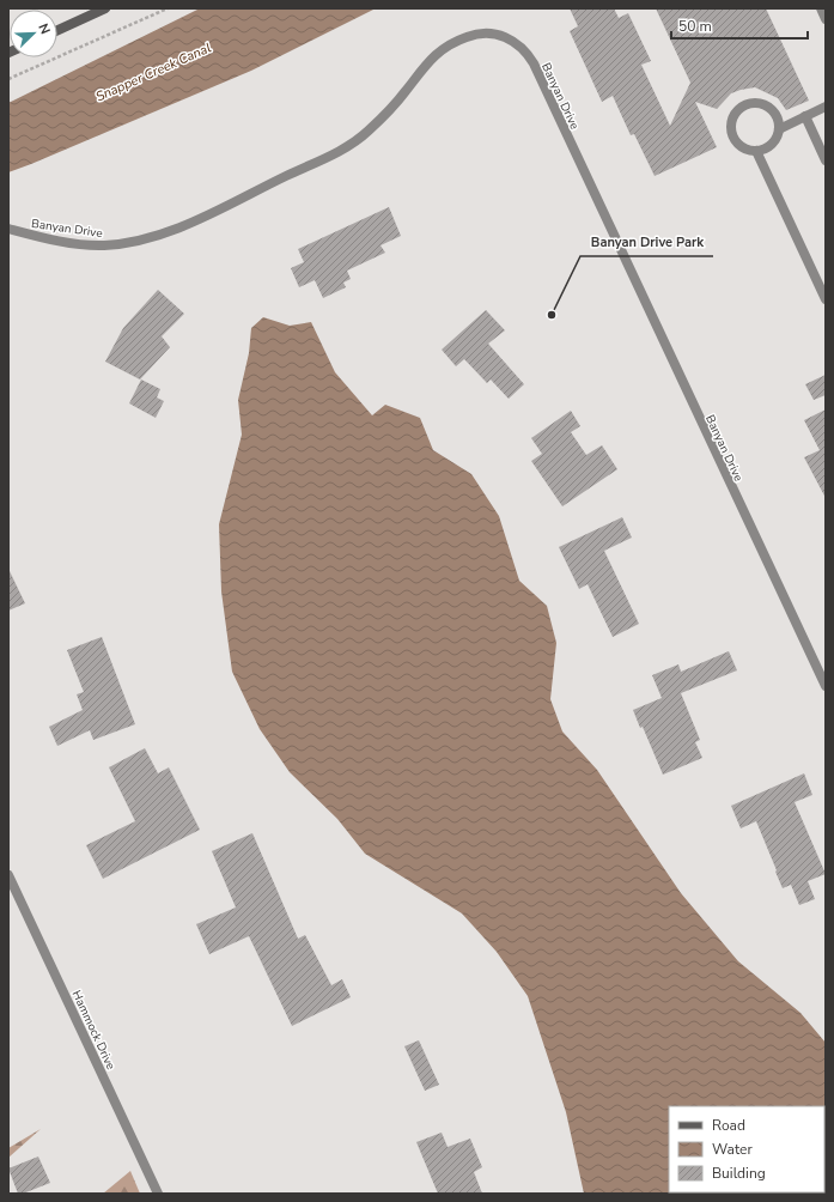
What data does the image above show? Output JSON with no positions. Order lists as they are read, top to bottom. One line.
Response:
{"streets":{"street":["Banyan Drive","Hammock Drive"]},"water":["Snapper Creek Canal"],"places":["Banyan Drive Park"],"legend":["Road","Water","Building"],"scale_bar":"50 m","north":"top right"}
